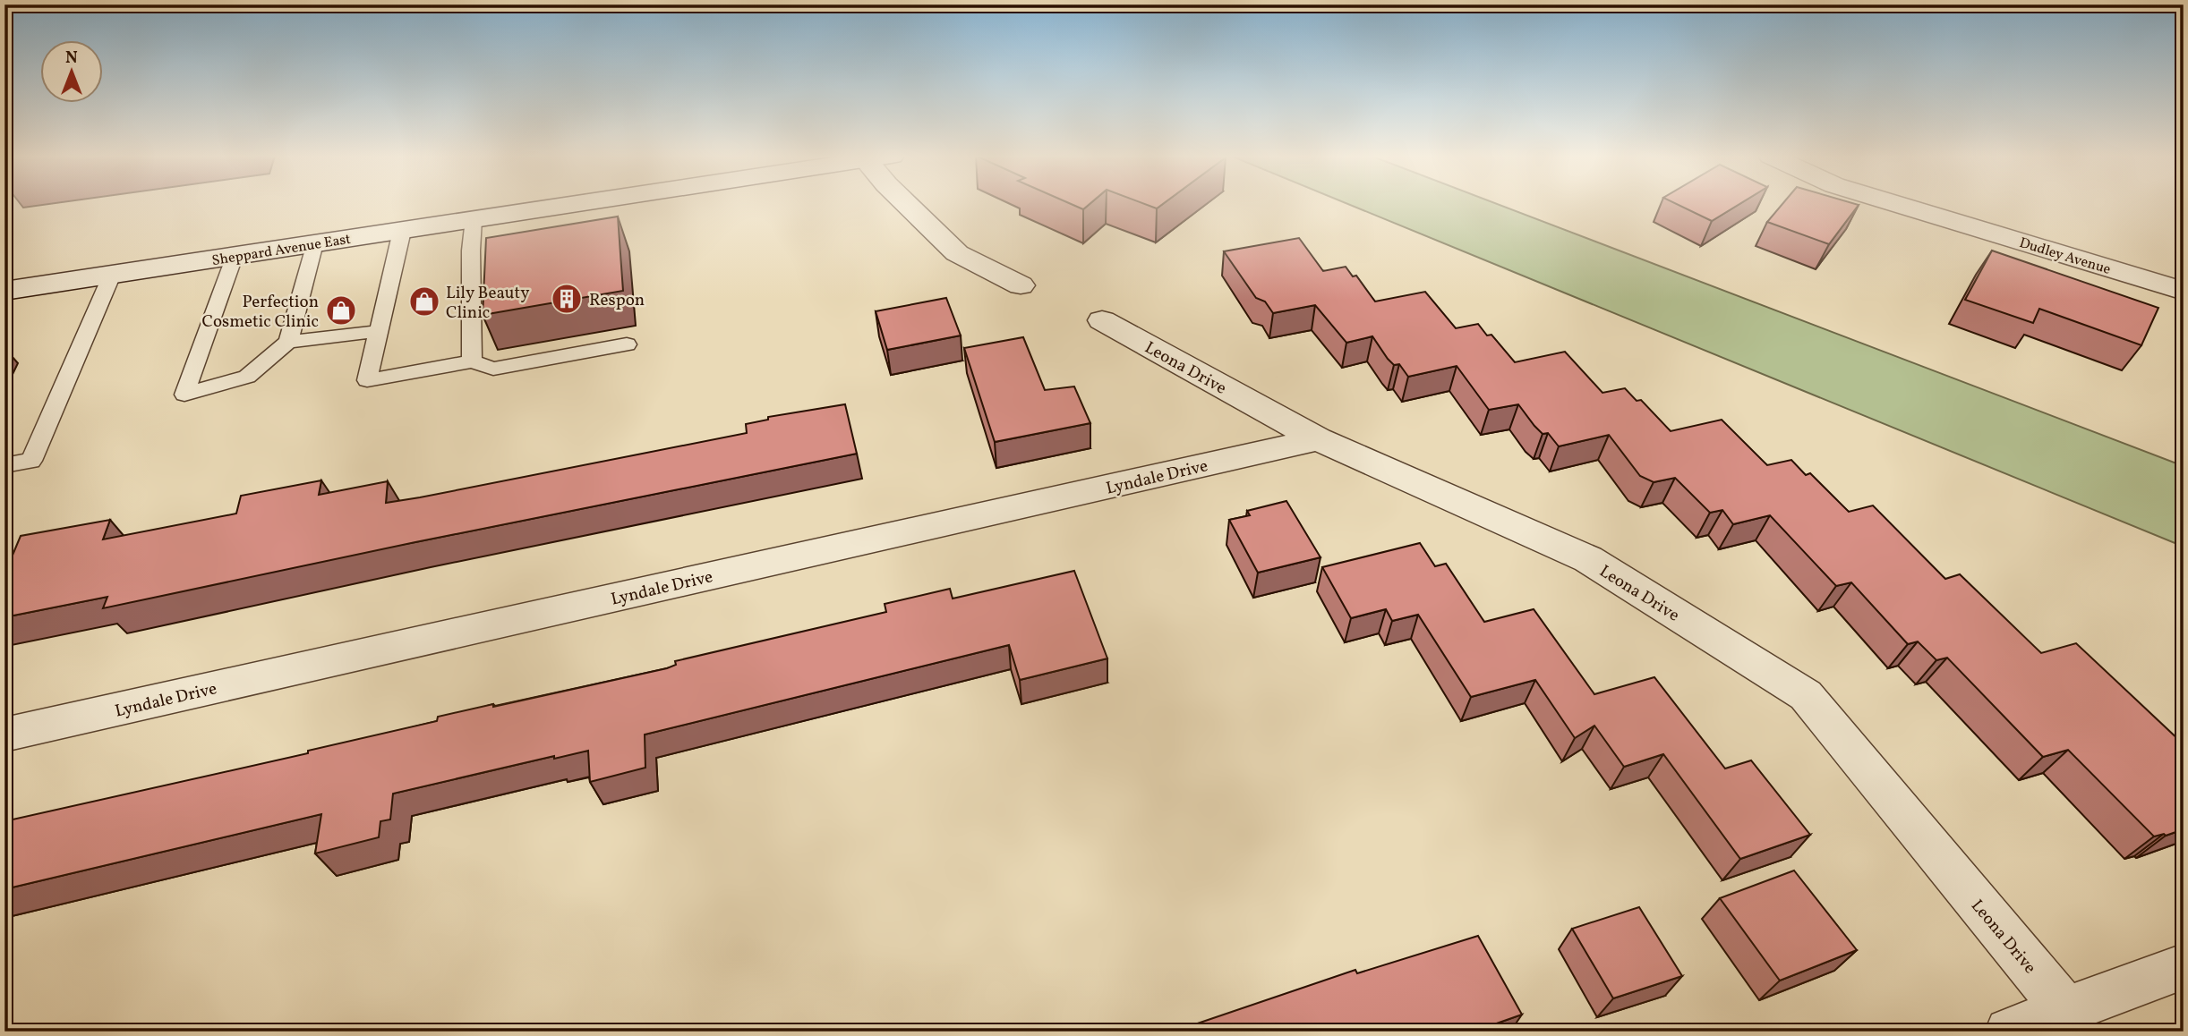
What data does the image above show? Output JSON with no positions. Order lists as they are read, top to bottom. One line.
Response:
{"streets":{"street":["Sheppard Avenue East","Dudley Avenue","Leona Drive","Lyndale Drive"]},"crossings":[["Leona Drive","Lyndale Drive"]],"places":{"building":["Respon"],"shop":["Lily Beauty Clinic","Perfection Cosmetic Clinic"]},"north":"top"}
